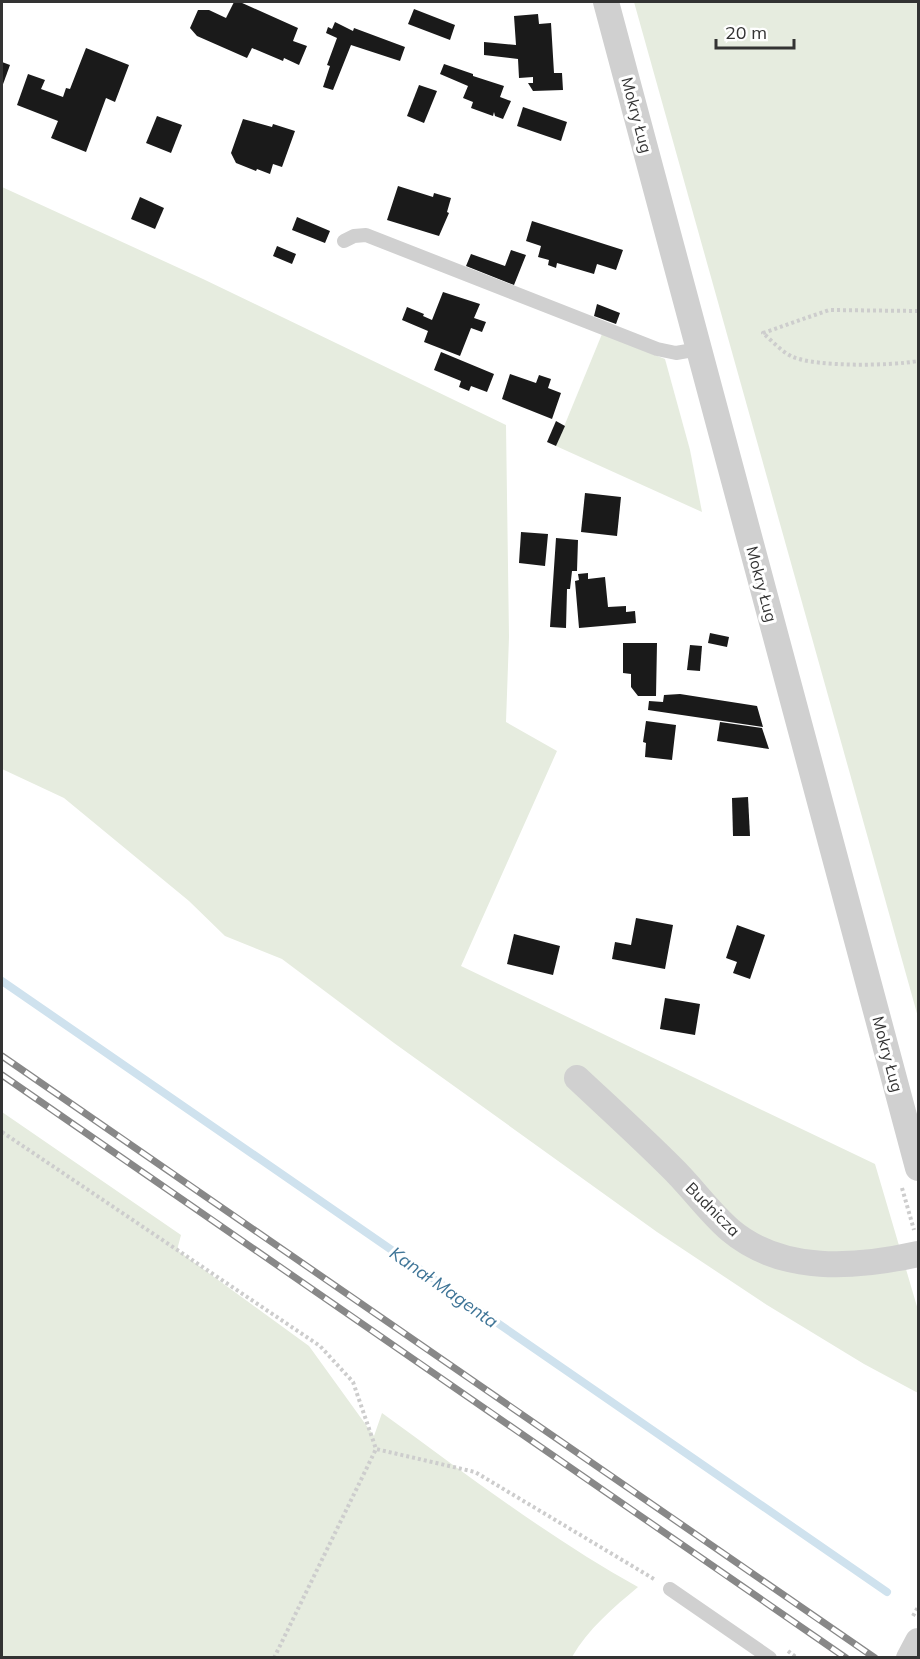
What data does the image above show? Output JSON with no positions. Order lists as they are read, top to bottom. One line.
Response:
{"streets":{"street":["Mokry Ług","Budnicza"]},"water":["Kanał Magenta"],"scale_bar":"20 m"}
